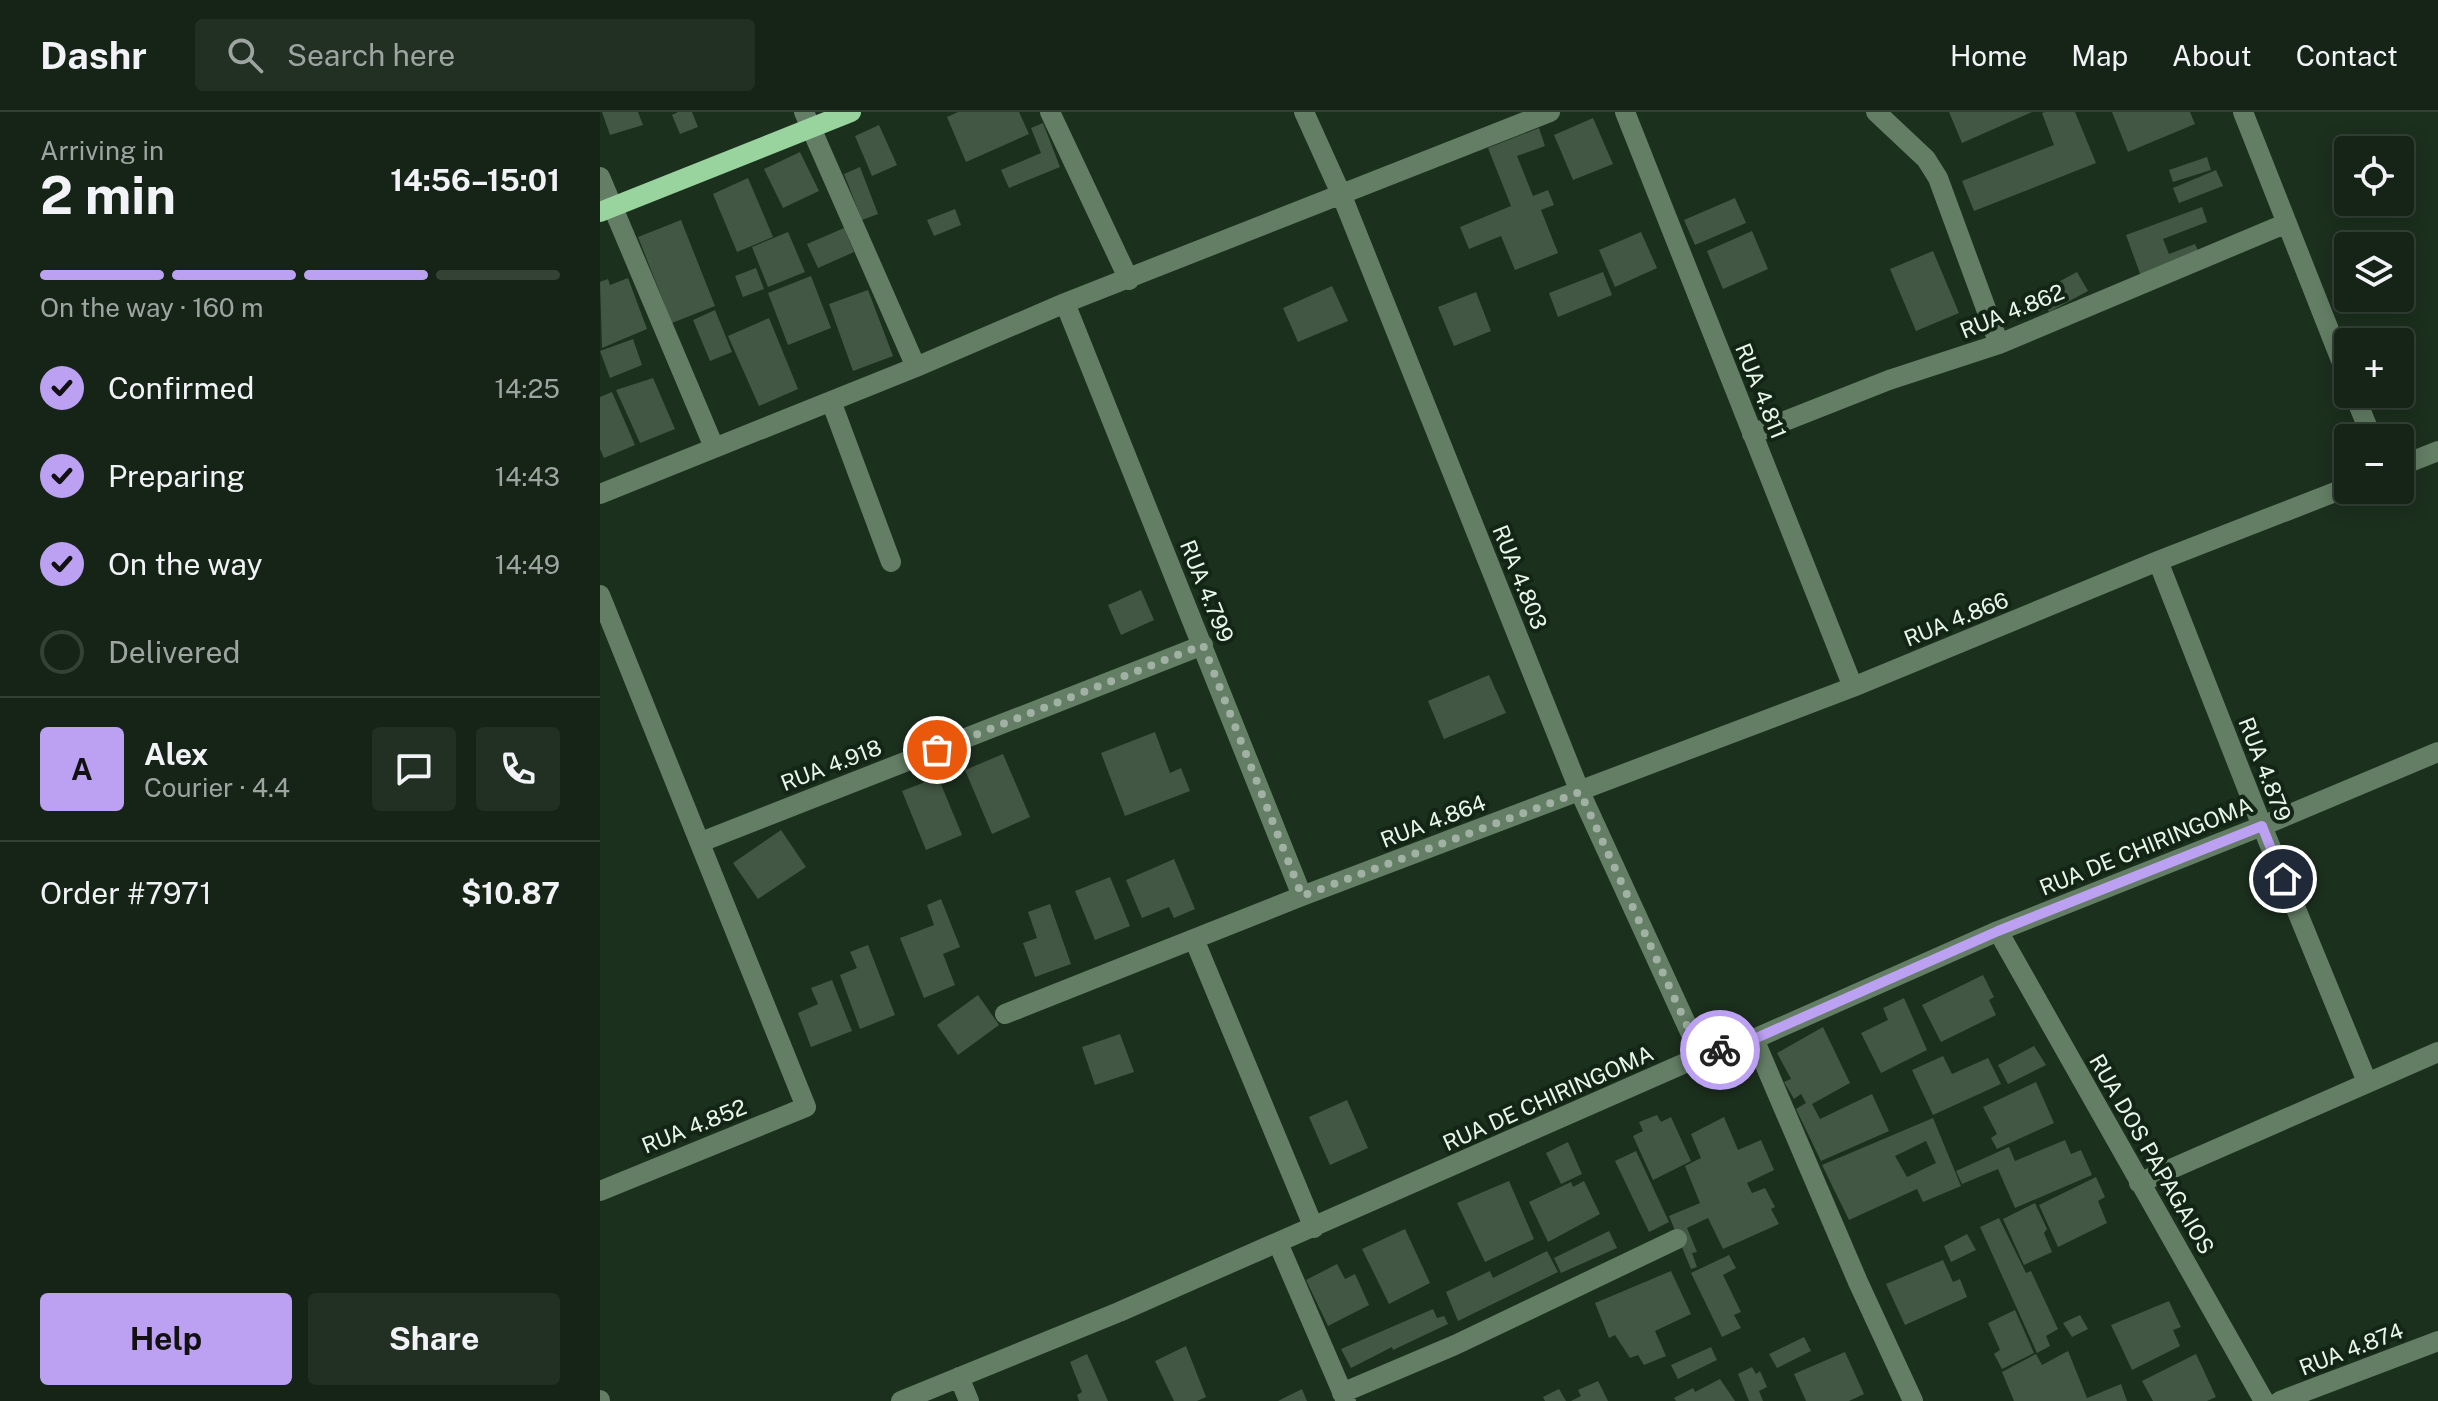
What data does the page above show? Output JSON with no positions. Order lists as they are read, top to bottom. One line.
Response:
{"streets":{"street":["RUA 4.862","RUA 4.811","RUA 4.803","RUA 4.799","RUA 4.866","RUA 4.918","RUA 4.879","RUA 4.864","RUA DE CHIRINGOMA","RUA 4.852","RUA DOS PAPAGAIOS","RUA 4.874"]},"crossings":[["RUA 4.862","RUA 4.811"],["RUA 4.811","RUA 4.866"],["RUA 4.803","RUA 4.866"],["RUA 4.803","RUA 4.864"],["RUA 4.803","RUA DE CHIRINGOMA"],["RUA 4.799","RUA 4.918"],["RUA 4.799","RUA 4.864"],["RUA 4.866","RUA 4.879"],["RUA 4.866","RUA 4.864"],["RUA 4.918","RUA 4.852"],["RUA 4.879","RUA DE CHIRINGOMA"],["RUA DE CHIRINGOMA","RUA DOS PAPAGAIOS"]],"page":{"header":"Dashr","search":"Search here","nav":["Home","Map","About","Contact"],"heading":["2 min","Arriving in","14:56–15:01"],"panel":["Alex","Courier · 4.4","Order #7971","$10.87"],"map_buttons":["+","−"],"bar":"On the way · 160 m","list":[["Confirmed","14:25"],["Preparing","14:43"],["On the way","14:49"],"Delivered"],"round":"A","buttons":["Help","Share"]}}
